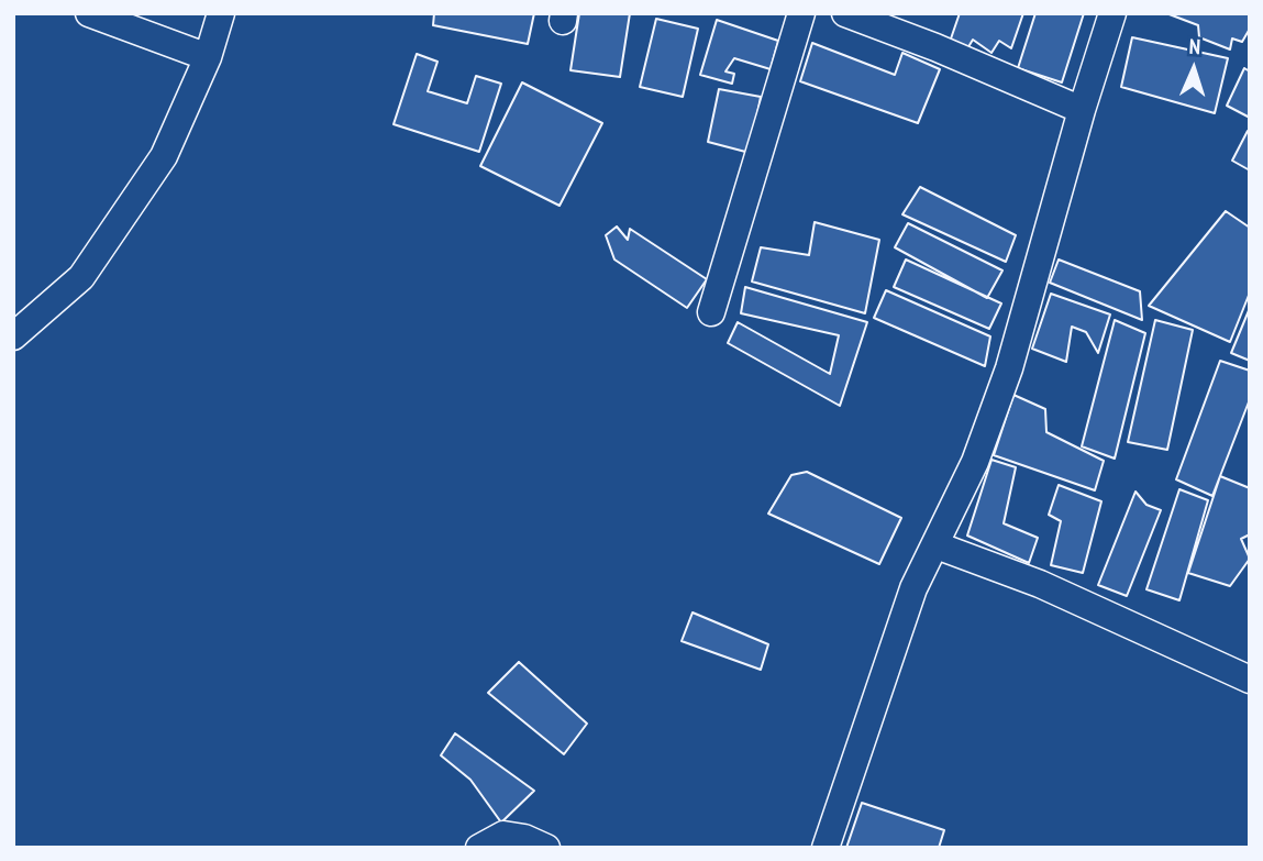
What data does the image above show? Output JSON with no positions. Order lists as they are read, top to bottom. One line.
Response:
{"north":"top"}
